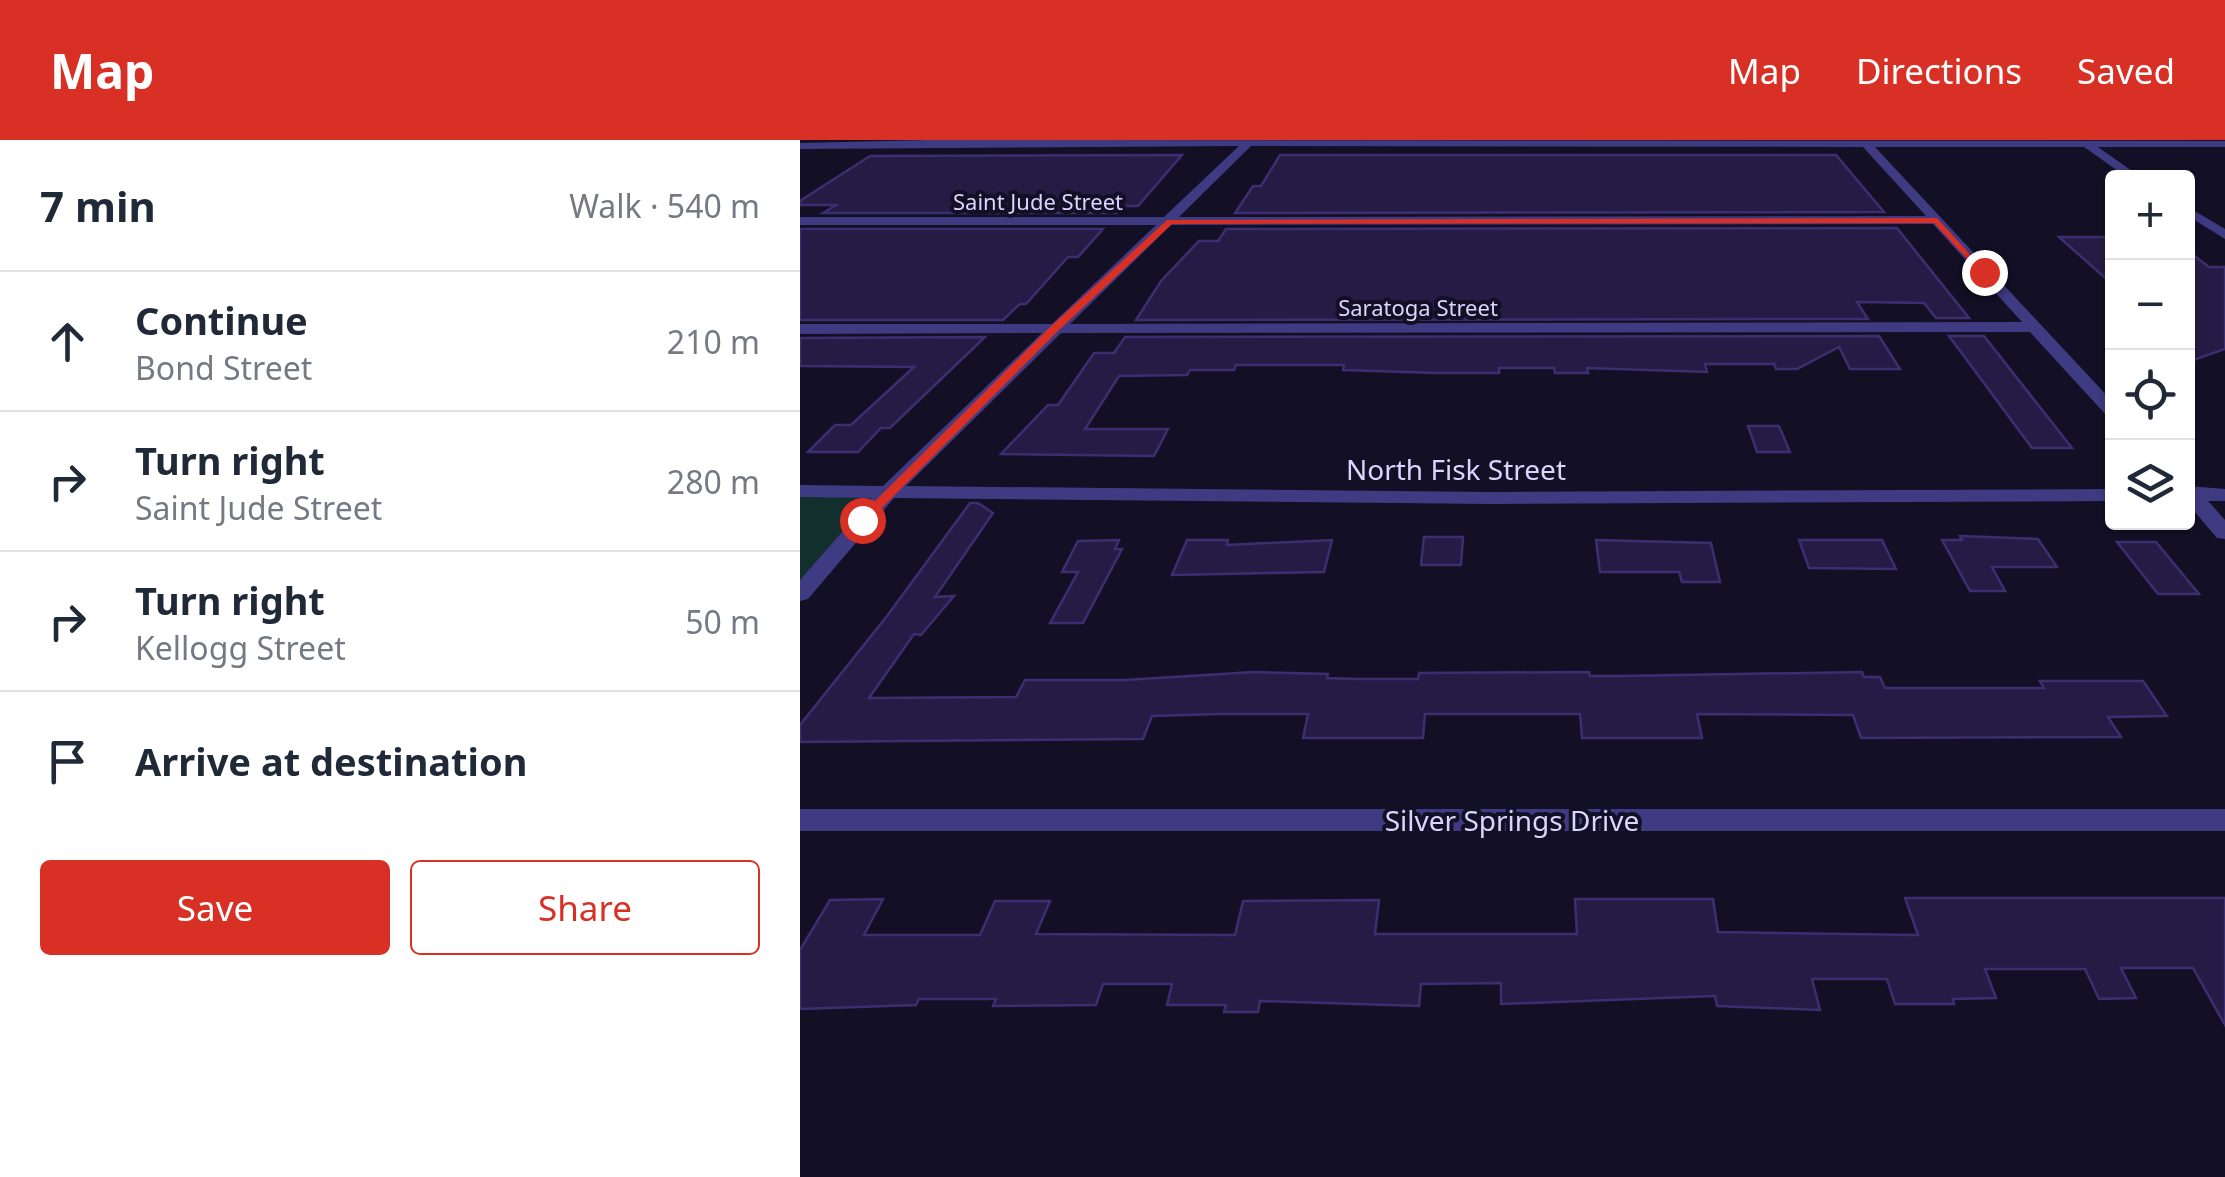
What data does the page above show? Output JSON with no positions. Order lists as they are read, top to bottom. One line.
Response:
{"streets":{"street":["Saint Jude Street","Saratoga Street","North Fisk Street","Silver Springs Drive"]},"page":{"header":"Map","nav":["Map","Directions","Saved"],"heading":["7 min","Walk · 540 m"],"map_buttons":["+","−"],"list":[["Continue","Bond Street","210 m"],["Turn right","Saint Jude Street","280 m"],["Turn right","Kellogg Street","50 m"],"Arrive at destination"],"buttons":["Save","Share"]}}
